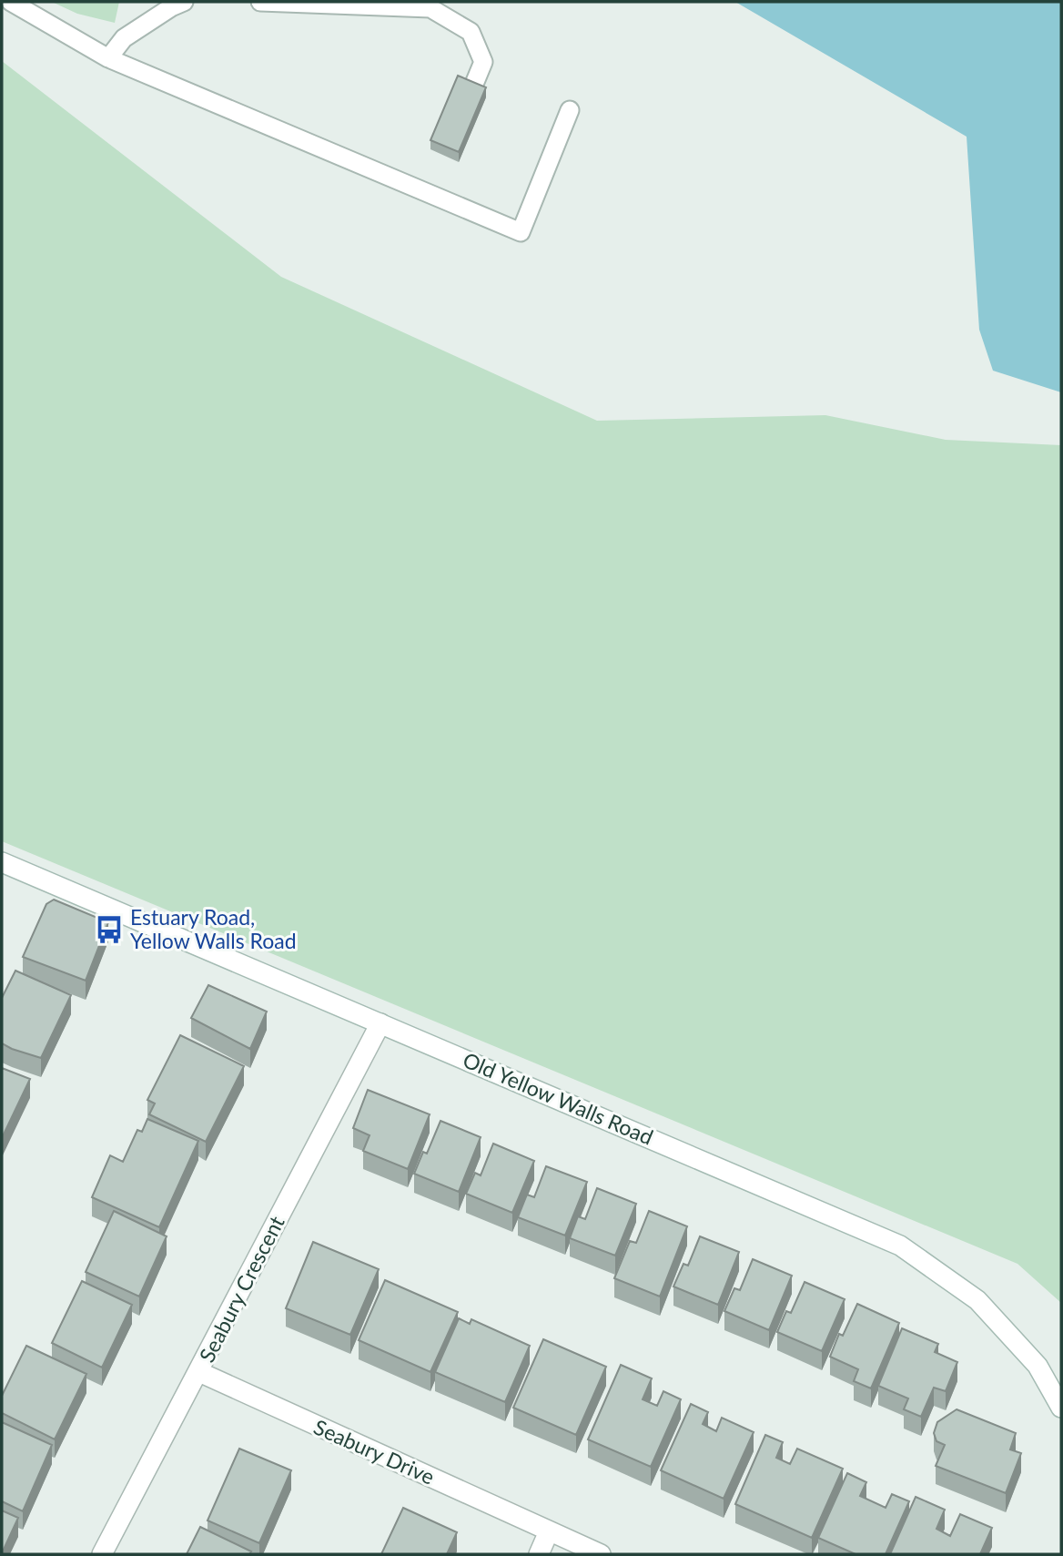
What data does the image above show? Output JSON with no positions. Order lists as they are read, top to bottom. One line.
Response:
{"streets":{"street":["Old Yellow Walls Road","Seabury Crescent","Seabury Drive"]},"crossings":[["Old Yellow Walls Road","Seabury Crescent"],["Seabury Crescent","Seabury Drive"]],"places":{"bus stop":["Estuary Road, Yellow Walls Road"]}}
